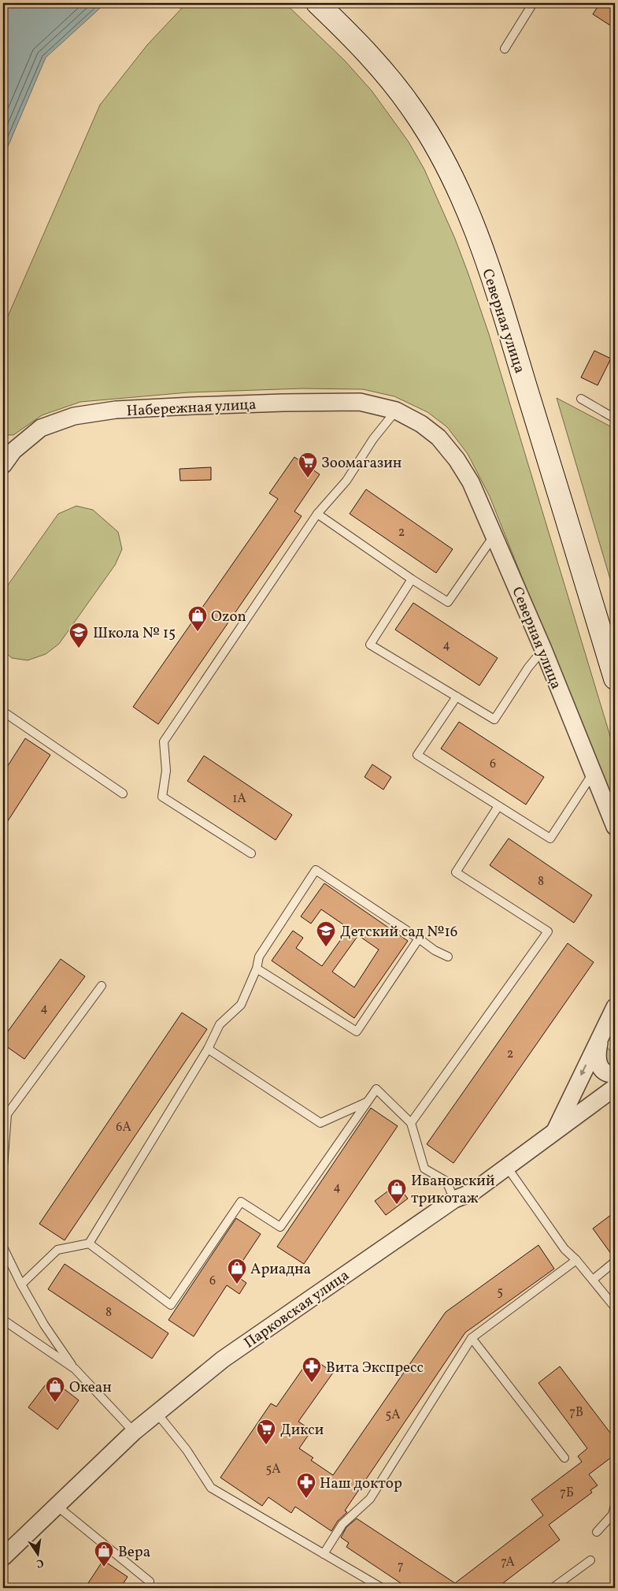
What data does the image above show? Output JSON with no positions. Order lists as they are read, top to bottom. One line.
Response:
{"streets":{"main road":["Северная улица"],"street":["Набережная улица","Парковская улица"]},"crossings":[["Северная улица","Набережная улица"]],"places":{"supermarket":["Зоомагазин","Дикси"],"shop":["Ozon","Ивановский трикотаж","Ариадна","Океан","Вера"],"school or university":["Школа № 15","Детский сад №16"],"pharmacy":["Вита Экспресс","Наш доктор"]},"house_numbers":["2","4","6","1А","8","4","2","6А","4","6","5","8","7В","5А","5А","7Б","7А","7"],"north":"bottom"}
